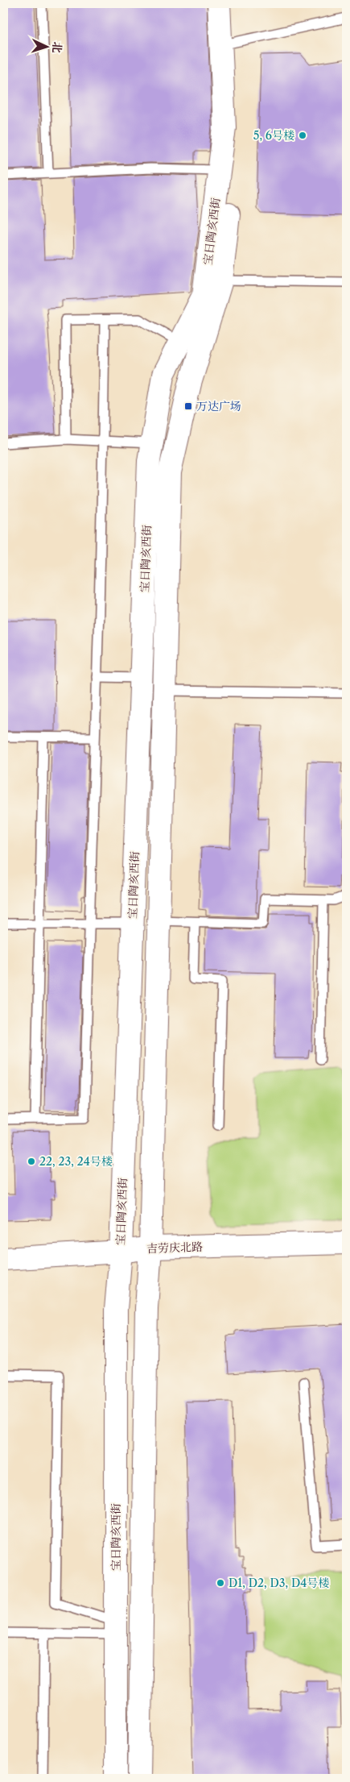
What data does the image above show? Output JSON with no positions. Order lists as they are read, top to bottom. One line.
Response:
{"streets":{"street":["宝日陶亥西街","吉劳庆北路"]},"crossings":[["宝日陶亥西街","吉劳庆北路"]],"places":{"other":["5, 6号楼","22, 23, 24号楼","D1, D2, D3, D4号楼"],"transit":["万达广场"]},"north":"right"}
